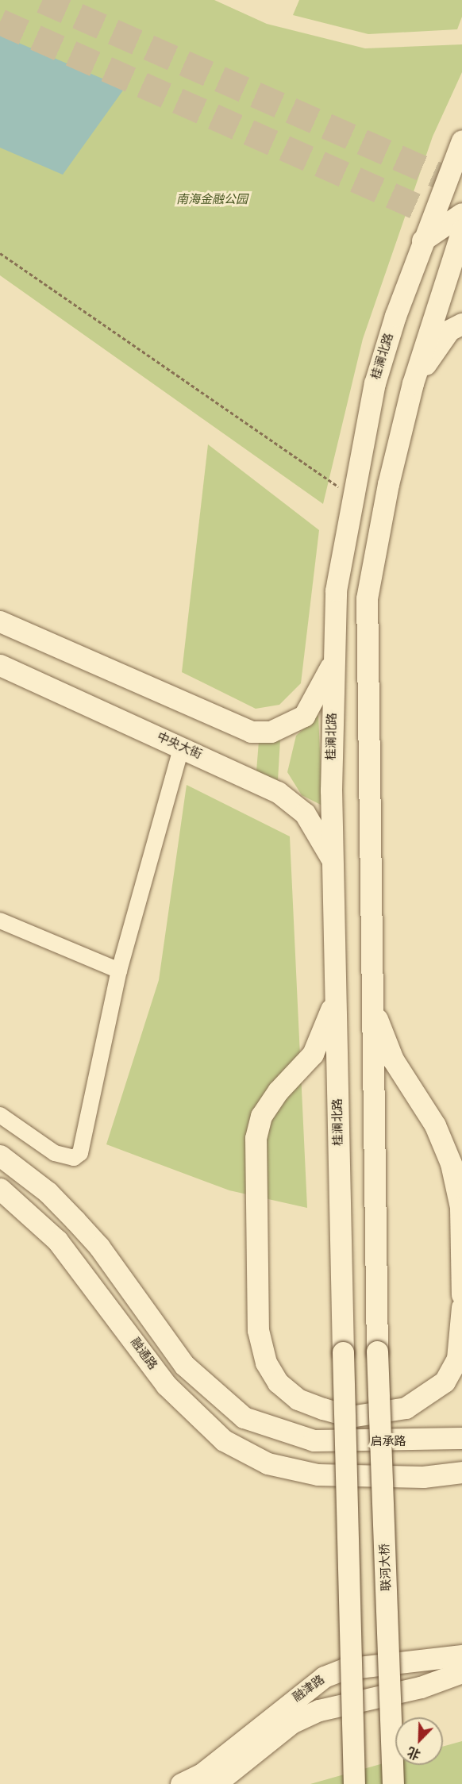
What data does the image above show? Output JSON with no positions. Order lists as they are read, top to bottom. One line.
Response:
{"streets":{"main road":["桂澜北路","中央大街","融通路","启承路","联河大桥","融津路"]},"crossings":[["桂澜北路","中央大街"]],"parks":["南海金融公园"],"north":"bottom left"}
